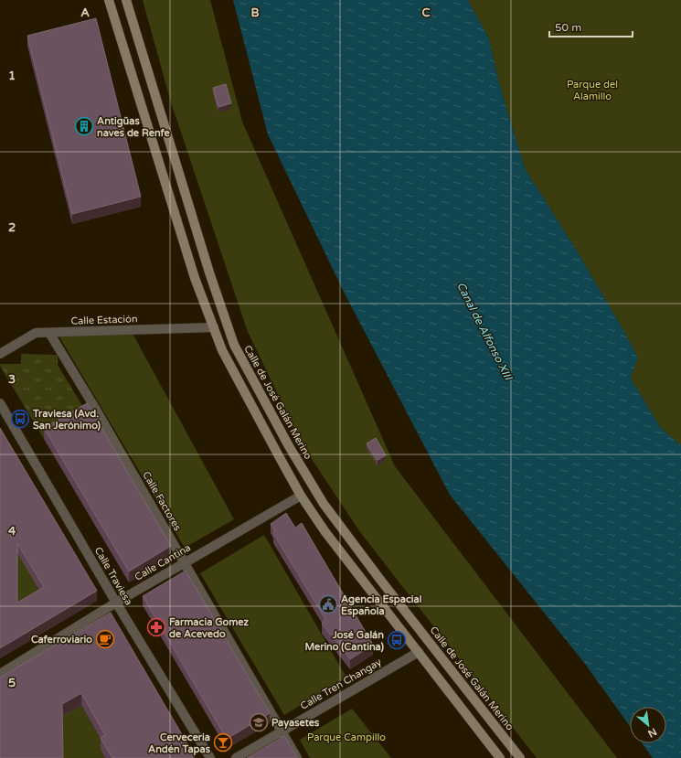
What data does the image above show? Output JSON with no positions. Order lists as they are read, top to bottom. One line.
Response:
{"streets":{"main road":["Calle de José Galán Merino"],"street":["Calle Estación","Calle Factores","Calle Cantina","Calle Traviesa","Calle Tren Changay"]},"crossings":[["Calle Estación","Calle Factores"],["Calle Factores","Calle Cantina"],["Calle Factores","Calle Tren Changay"],["Calle Cantina","Calle Traviesa"]],"water":["Canal de Alfonso XIII"],"parks":["Parque del Alamillo","Parque Campillo"],"places":{"building":["Antigüas naves de Renfe"],"bus stop":["Traviesa (Avd. San Jerónimo)","José Galán Merino (Cantina)"],"public building":["Agencia Espacial Española"],"pharmacy":["Farmacia Gomez de Acevedo"],"cafe":["Caferroviario"],"school or university":["Payasetes"],"bar":["Cerveceria Andén Tapas"]},"scale_bar":"50 m","north":"bottom right","grid":{"columns":["A","B","C"],"rows":["1","2","3","4","5"]}}
